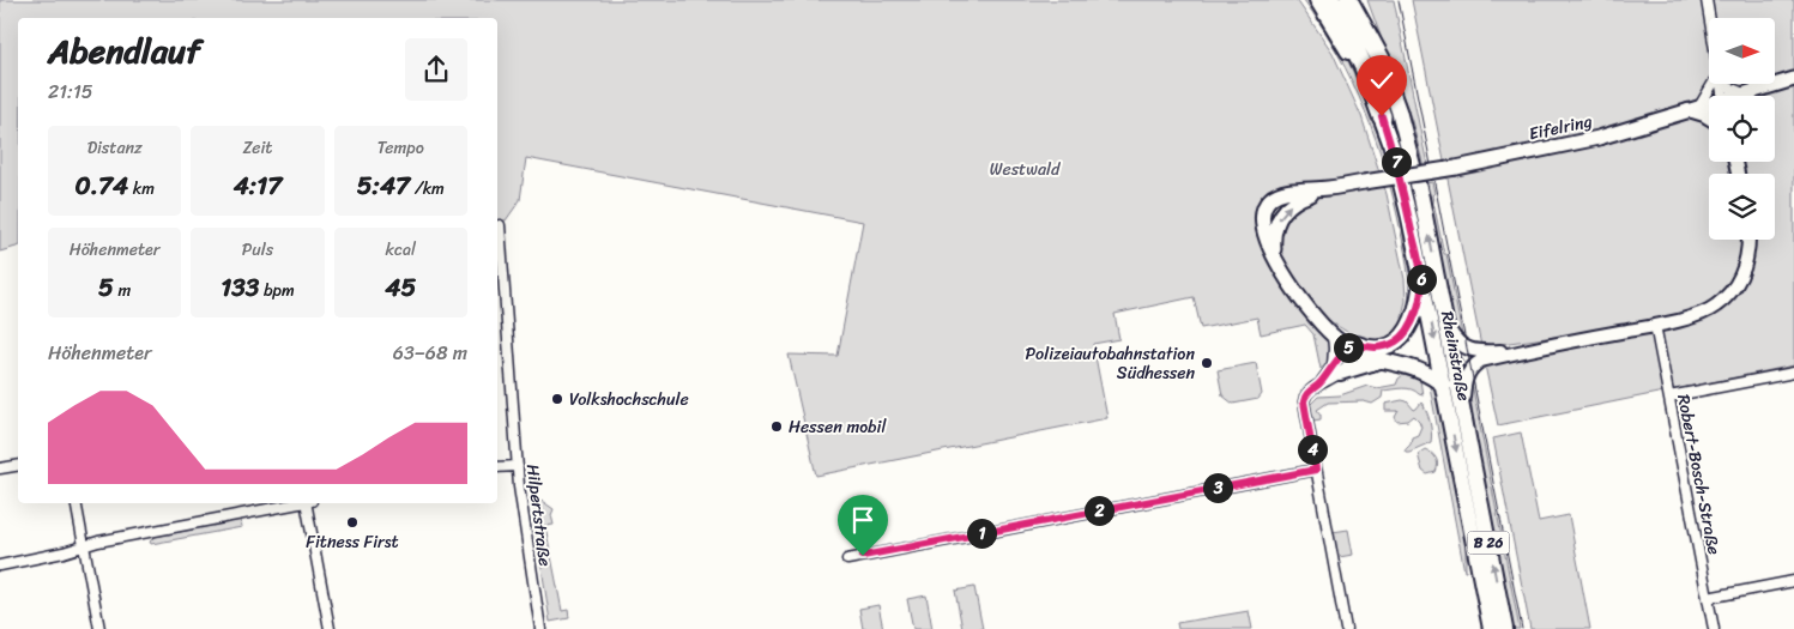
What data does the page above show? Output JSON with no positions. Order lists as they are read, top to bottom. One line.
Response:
{"streets":{"main road":["Eifelring","Rheinstraße","B 26"],"street":["Robert-Bosch-Straße","Hilpertstraße"]},"parks":["Westwald"],"places":["Polizeiautobahnstation Südhessen","Volkshochschule","Hessen mobil","Fitness First"],"north":"right","page":{"heading":["Abendlauf","21:15"],"stats":[["Distanz","0.74 km"],["Zeit","4:17"],["Tempo","5:47 /km"],["Höhenmeter","5 m"],["Puls","133 bpm"],["kcal","45"]],"pins":["7","6","5","4","3","2","1"],"chart":["Höhenmeter","63–68 m"]}}
